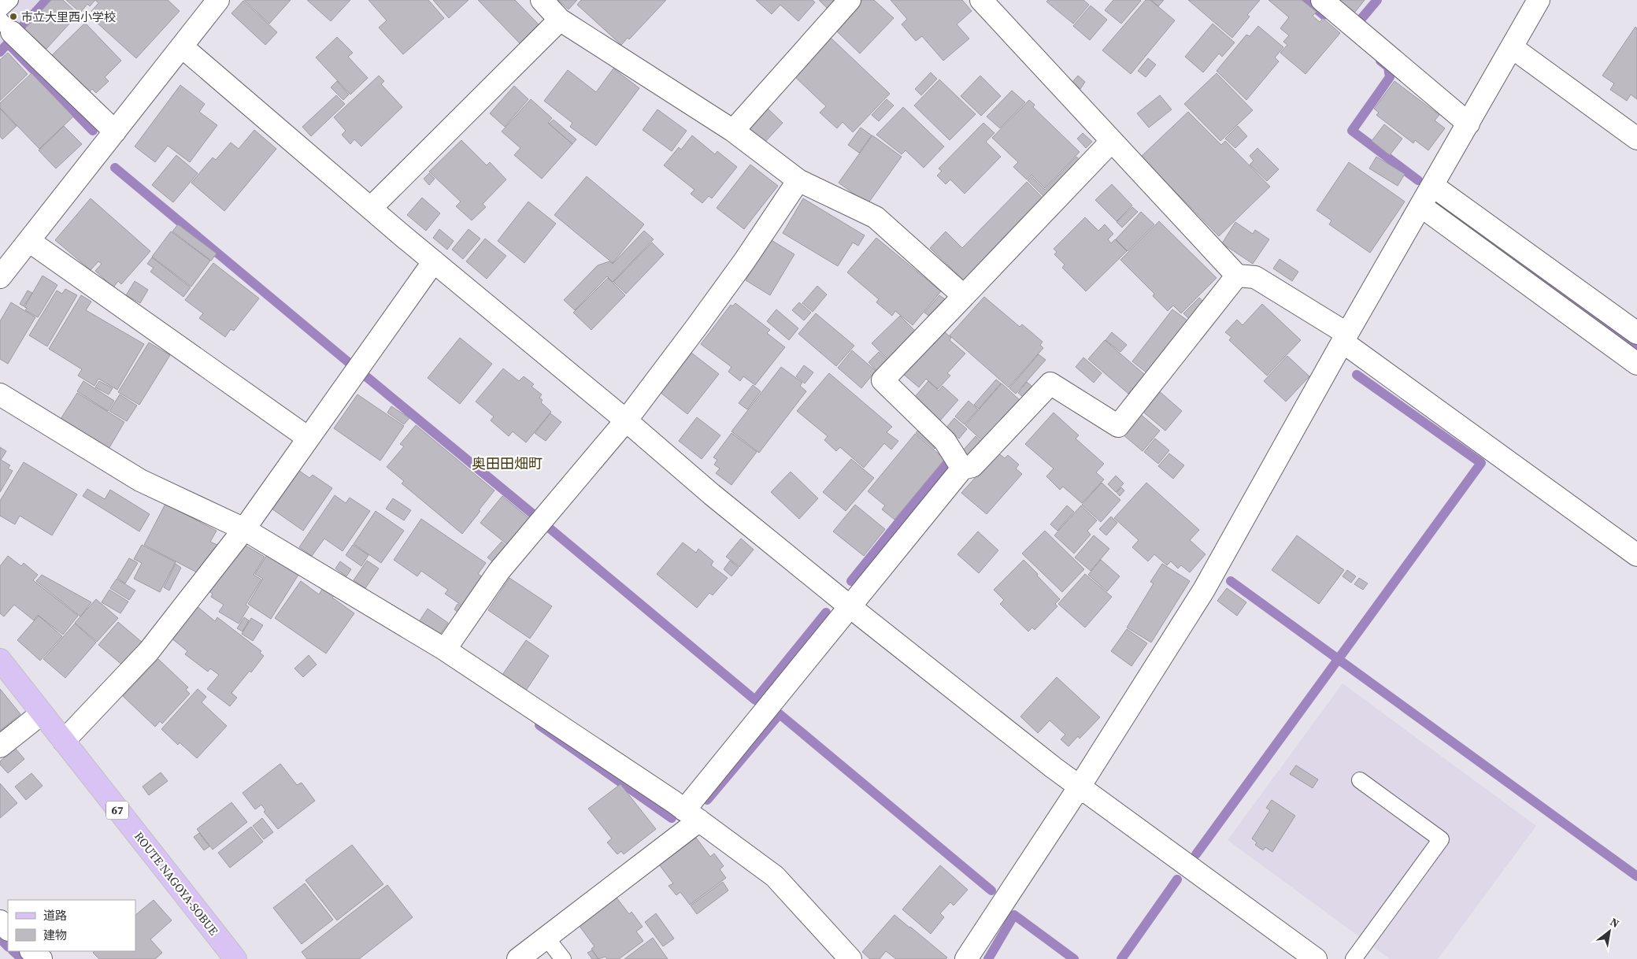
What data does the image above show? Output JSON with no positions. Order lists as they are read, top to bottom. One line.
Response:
{"streets":{"main road":["67","ROUTE NAGOYA-SOBUE"]},"districts":["奥田田畑町"],"places":["市立大里西小学校"],"legend":["道路","建物"],"north":"top right"}
